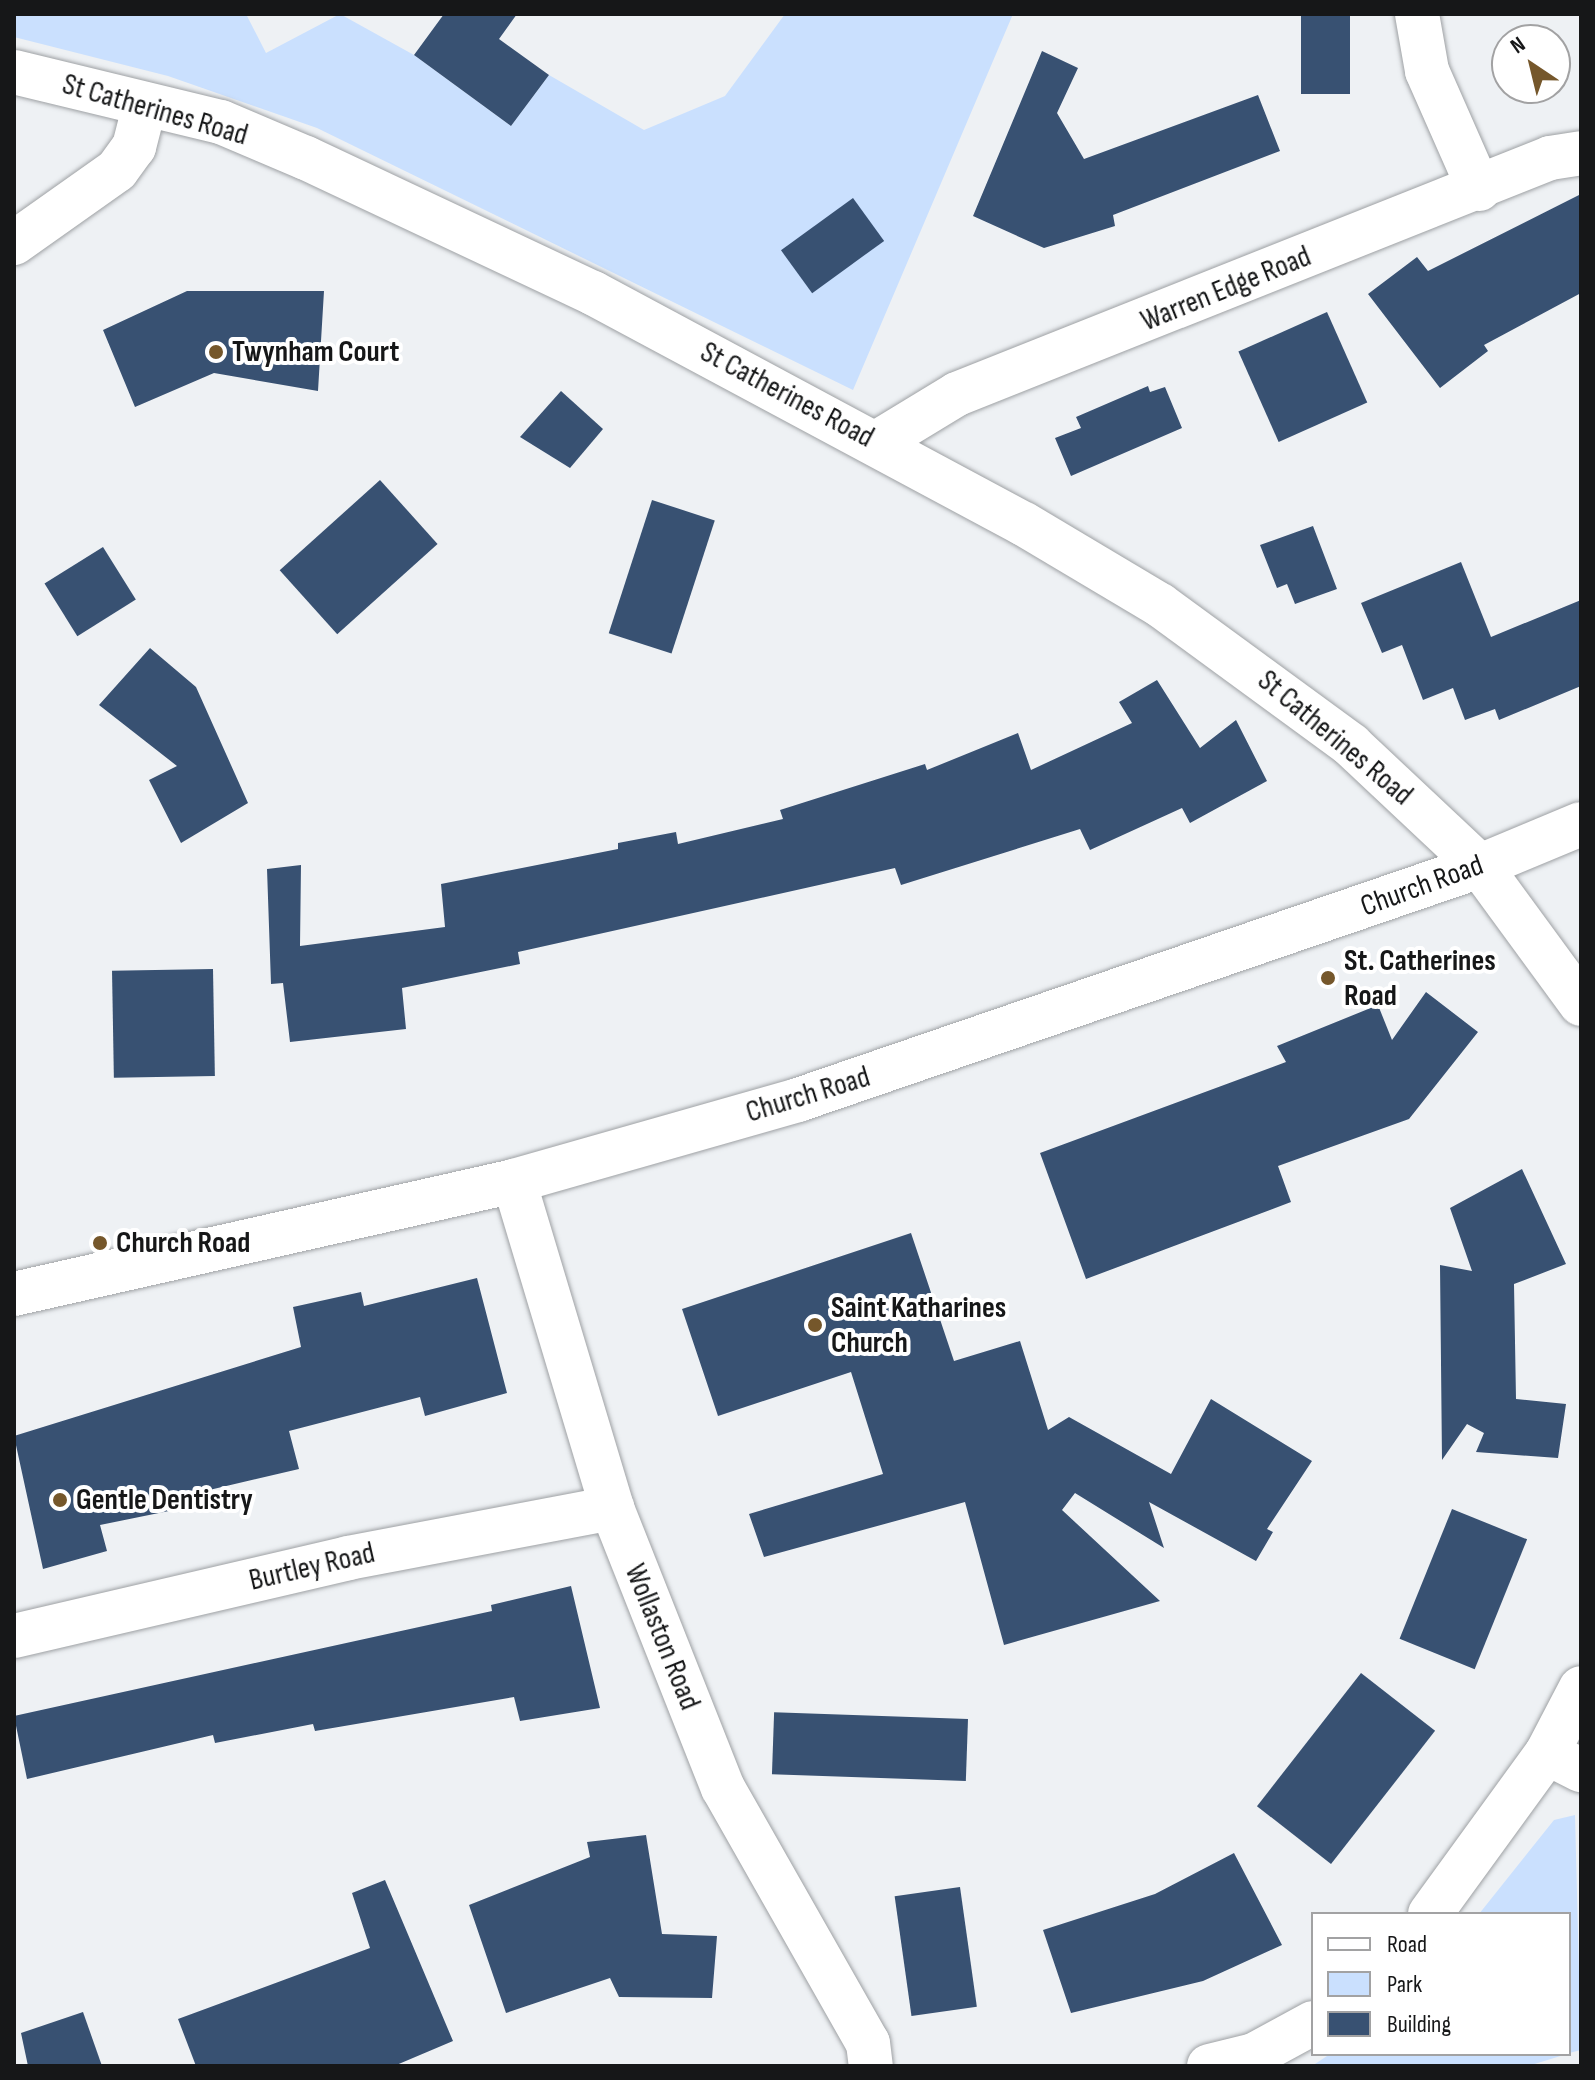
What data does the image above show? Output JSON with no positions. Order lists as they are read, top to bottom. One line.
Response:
{"streets":{"street":["St Catherines Road","Warren Edge Road","Church Road","Burtley Road","Wollaston Road"]},"crossings":[["St Catherines Road","Warren Edge Road"],["St Catherines Road","Church Road"],["Church Road","Wollaston Road"],["Burtley Road","Wollaston Road"]],"places":["Twynham Court","St. Catherines Road","Church Road","Saint Katharines Church","Gentle Dentistry"],"legend":["Road","Park","Building"],"north":"top left"}
